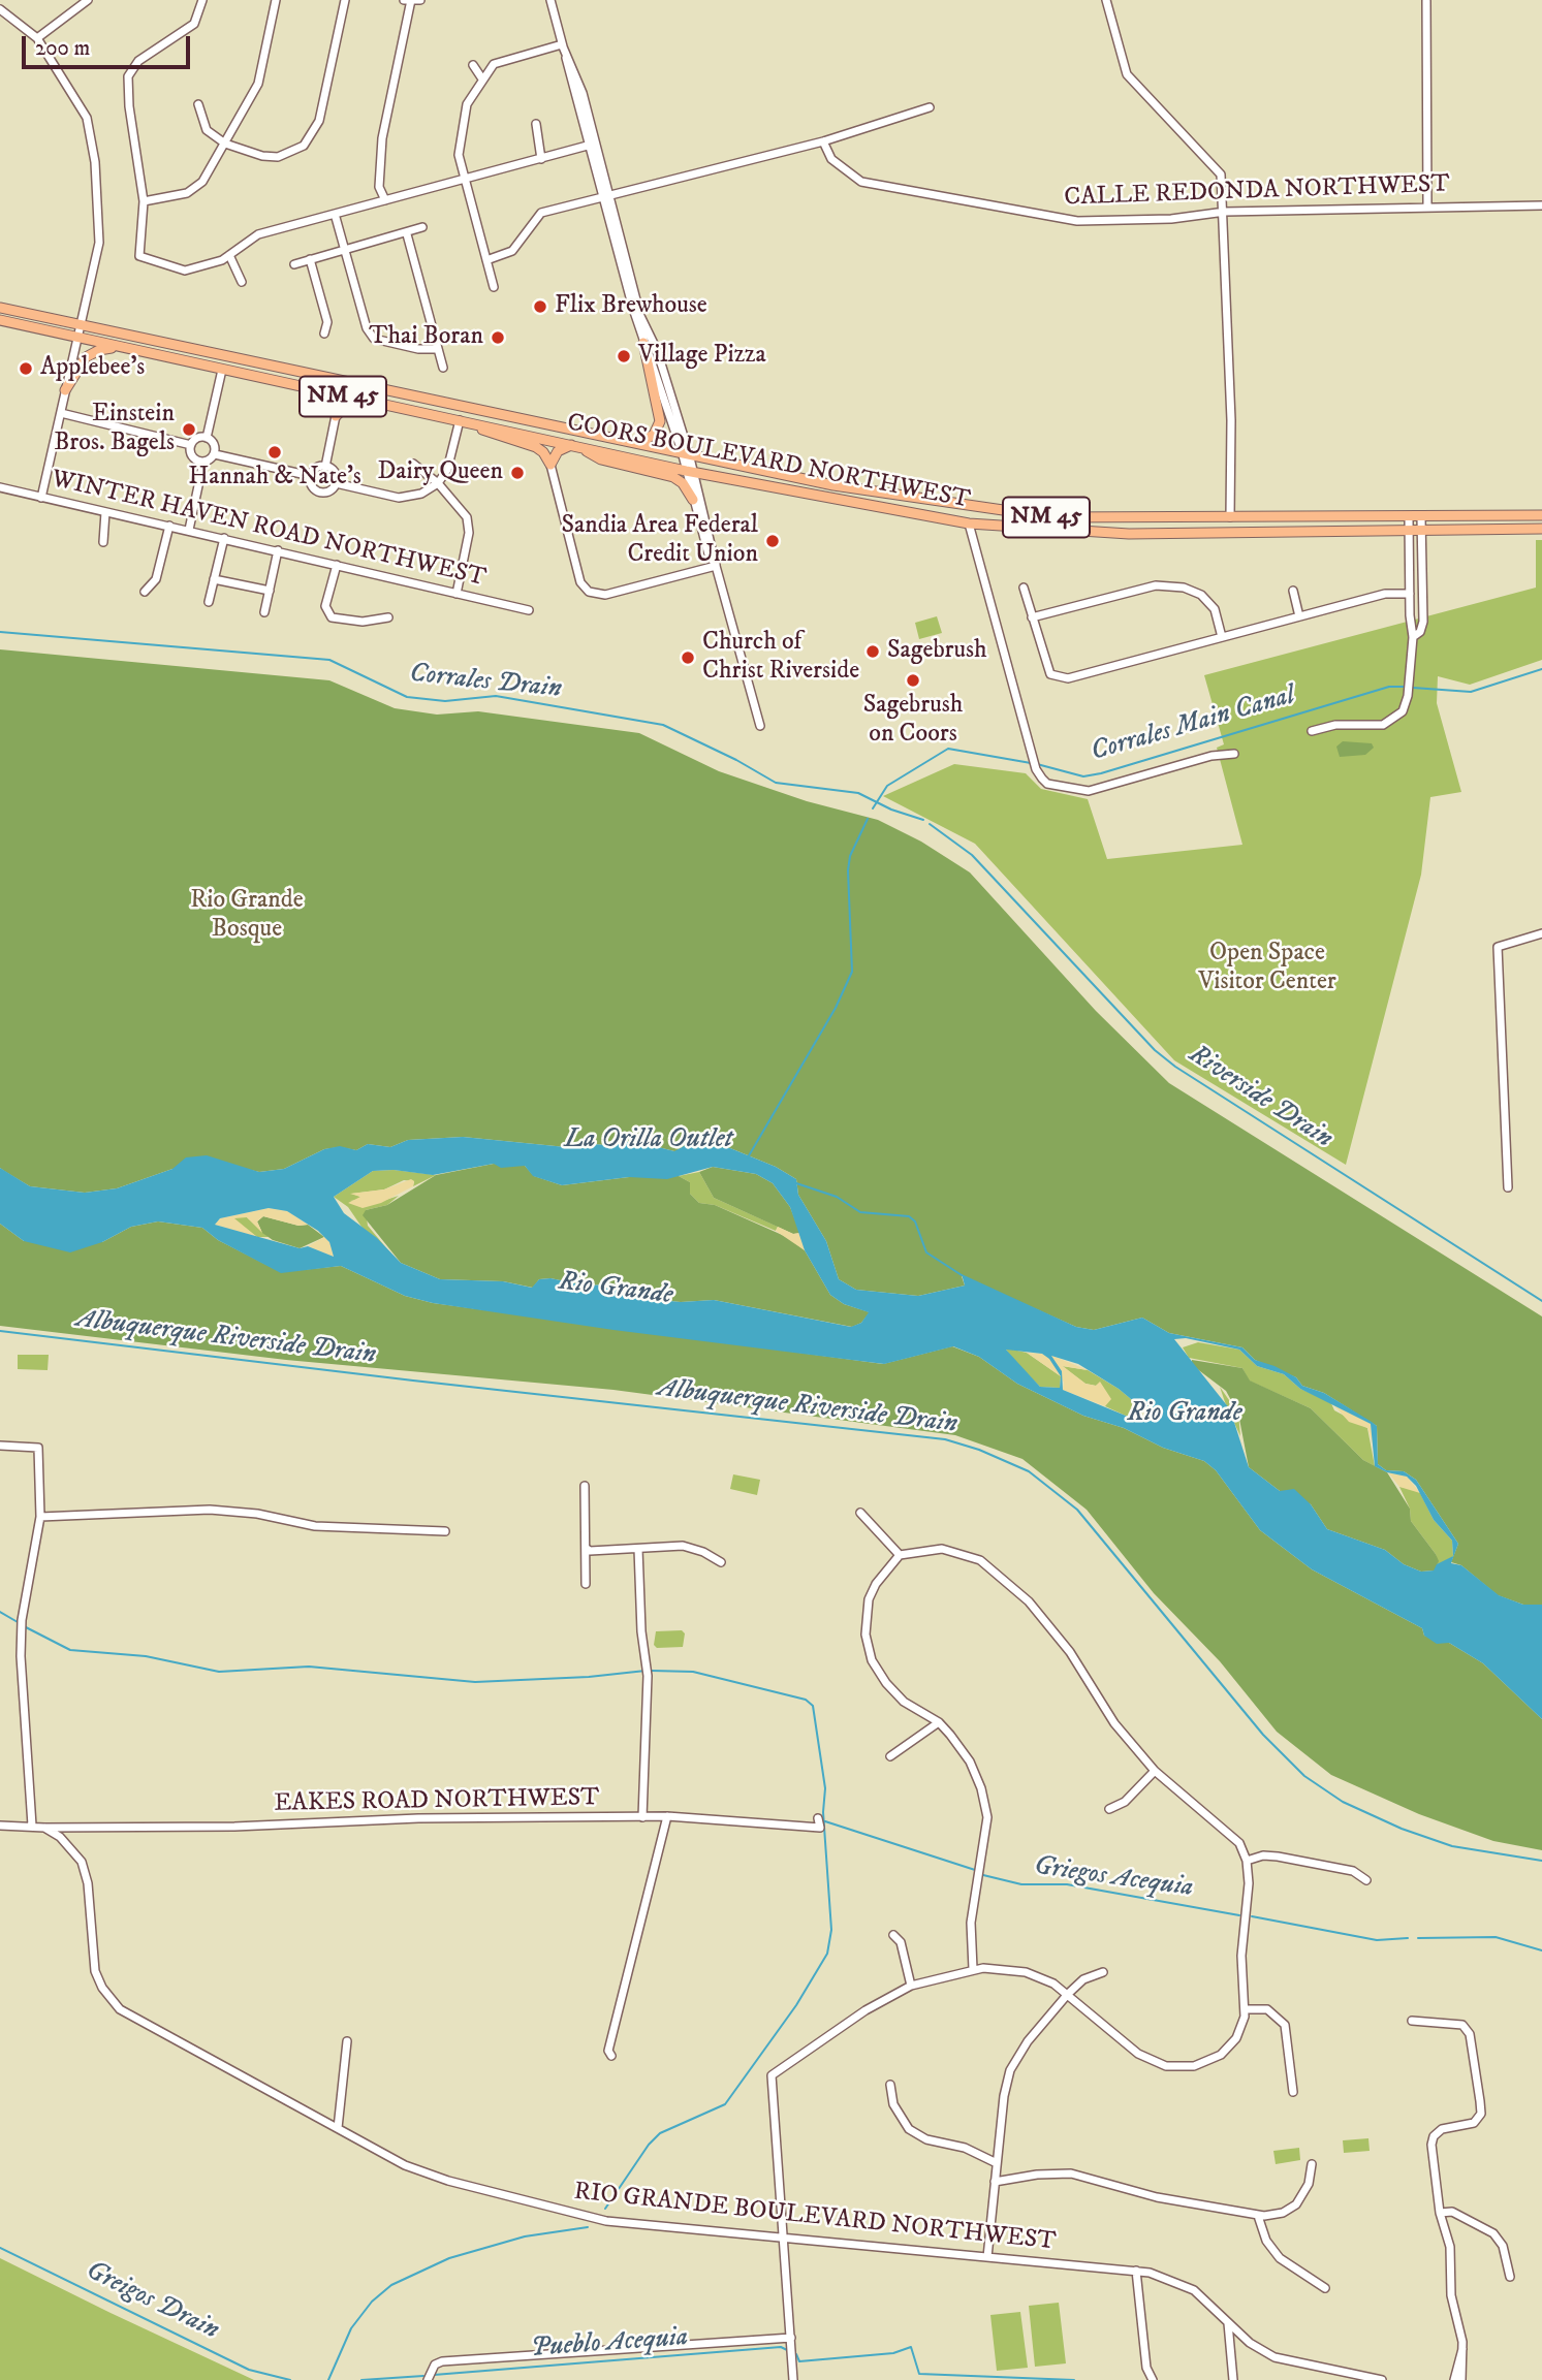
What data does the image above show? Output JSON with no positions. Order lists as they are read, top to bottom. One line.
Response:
{"streets":{"main road":["NM 45","COORS BOULEVARD NORTHWEST"],"street":["CALLE REDONDA NORTHWEST","WINTER HAVEN ROAD NORTHWEST","EAKES ROAD NORTHWEST","RIO GRANDE BOULEVARD NORTHWEST"]},"crossings":[["EAKES ROAD NORTHWEST","RIO GRANDE BOULEVARD NORTHWEST"]],"water":["Corrales Drain","Corrales Main Canal","Riverside Drain","La Orilla Outlet","Rio Grande","Albuquerque Riverside Drain","Griegos Acequia","Greigos Drain","Pueblo Acequia"],"parks":["Rio Grande Bosque","Open Space Visitor Center"],"places":["Flix Brewhouse","Thai Boran","Village Pizza","Applebee's","Einstein Bros. Bagels","Hannah & Nate's","Dairy Queen","Sandia Area Federal Credit Union","Sagebrush","Church of Christ Riverside","Sagebrush on Coors"],"scale_bar":"200 m"}
